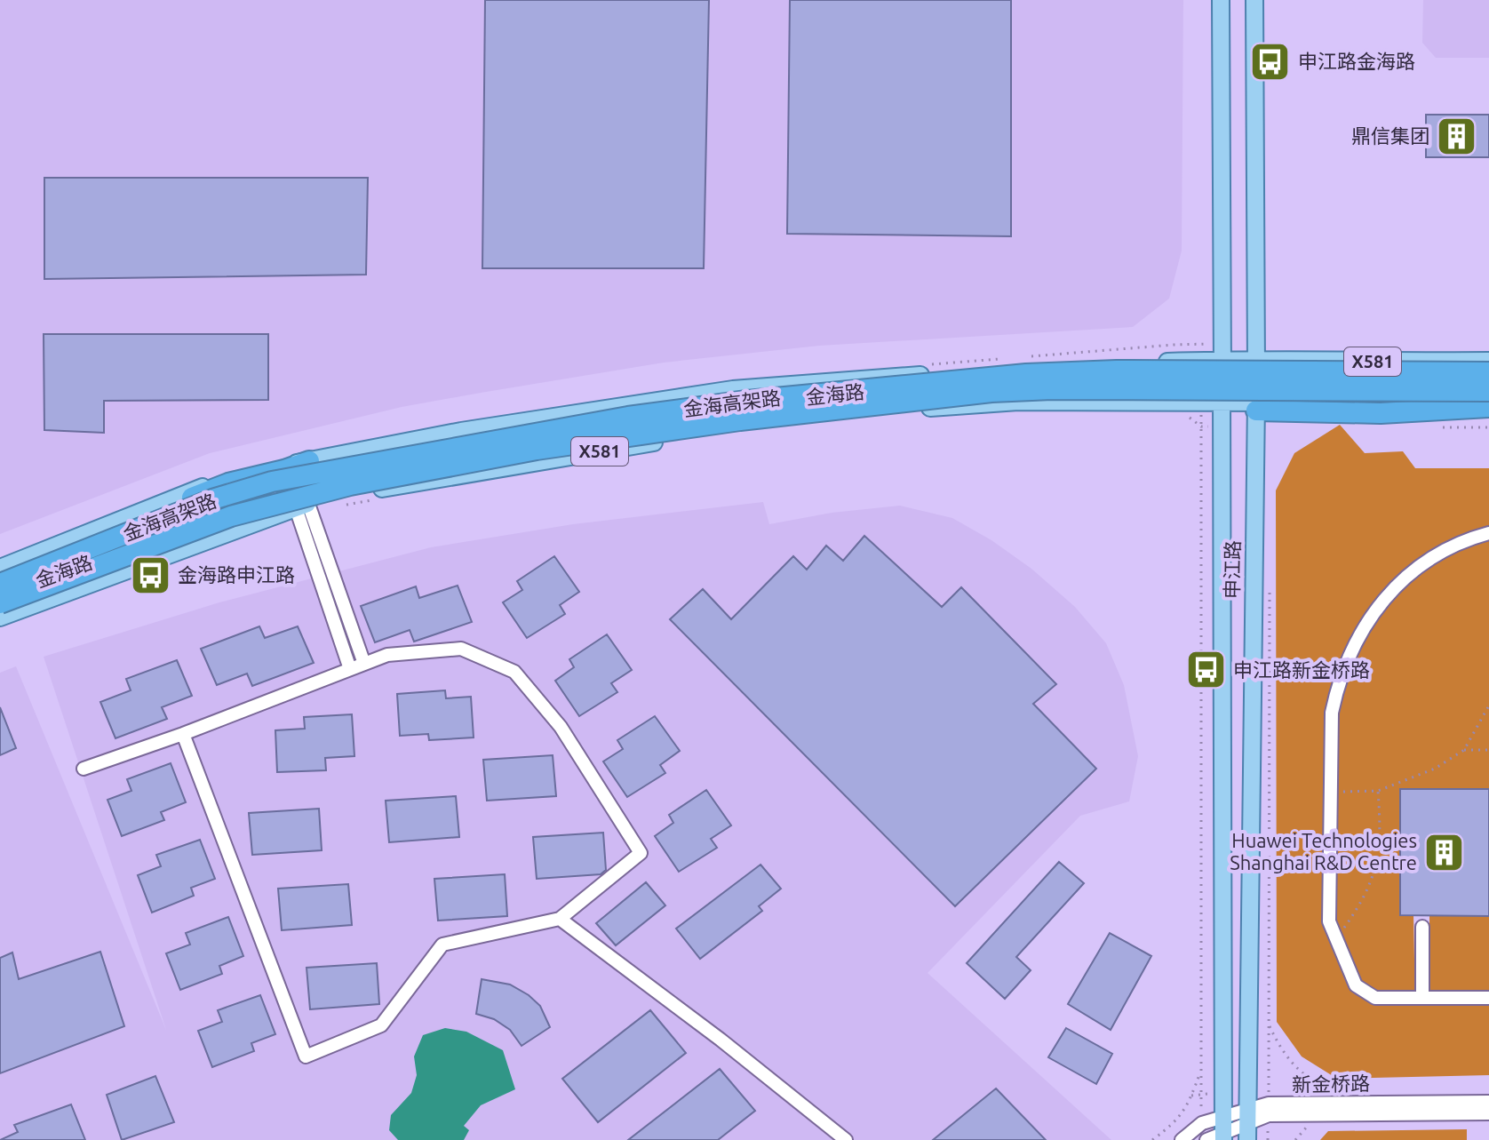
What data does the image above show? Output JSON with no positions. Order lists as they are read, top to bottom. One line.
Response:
{"streets":{"highway":["金海高架路"],"main road":["X581","金海路","申江路"],"street":["新金桥路"]},"crossings":[["金海路","申江路"],["申江路","新金桥路"]],"places":{"bus stop":["申江路金海路","金海路申江路","申江路新金桥路"],"building":["鼎信集团","Huawei Technologies Shanghai R&D Centre"]}}
